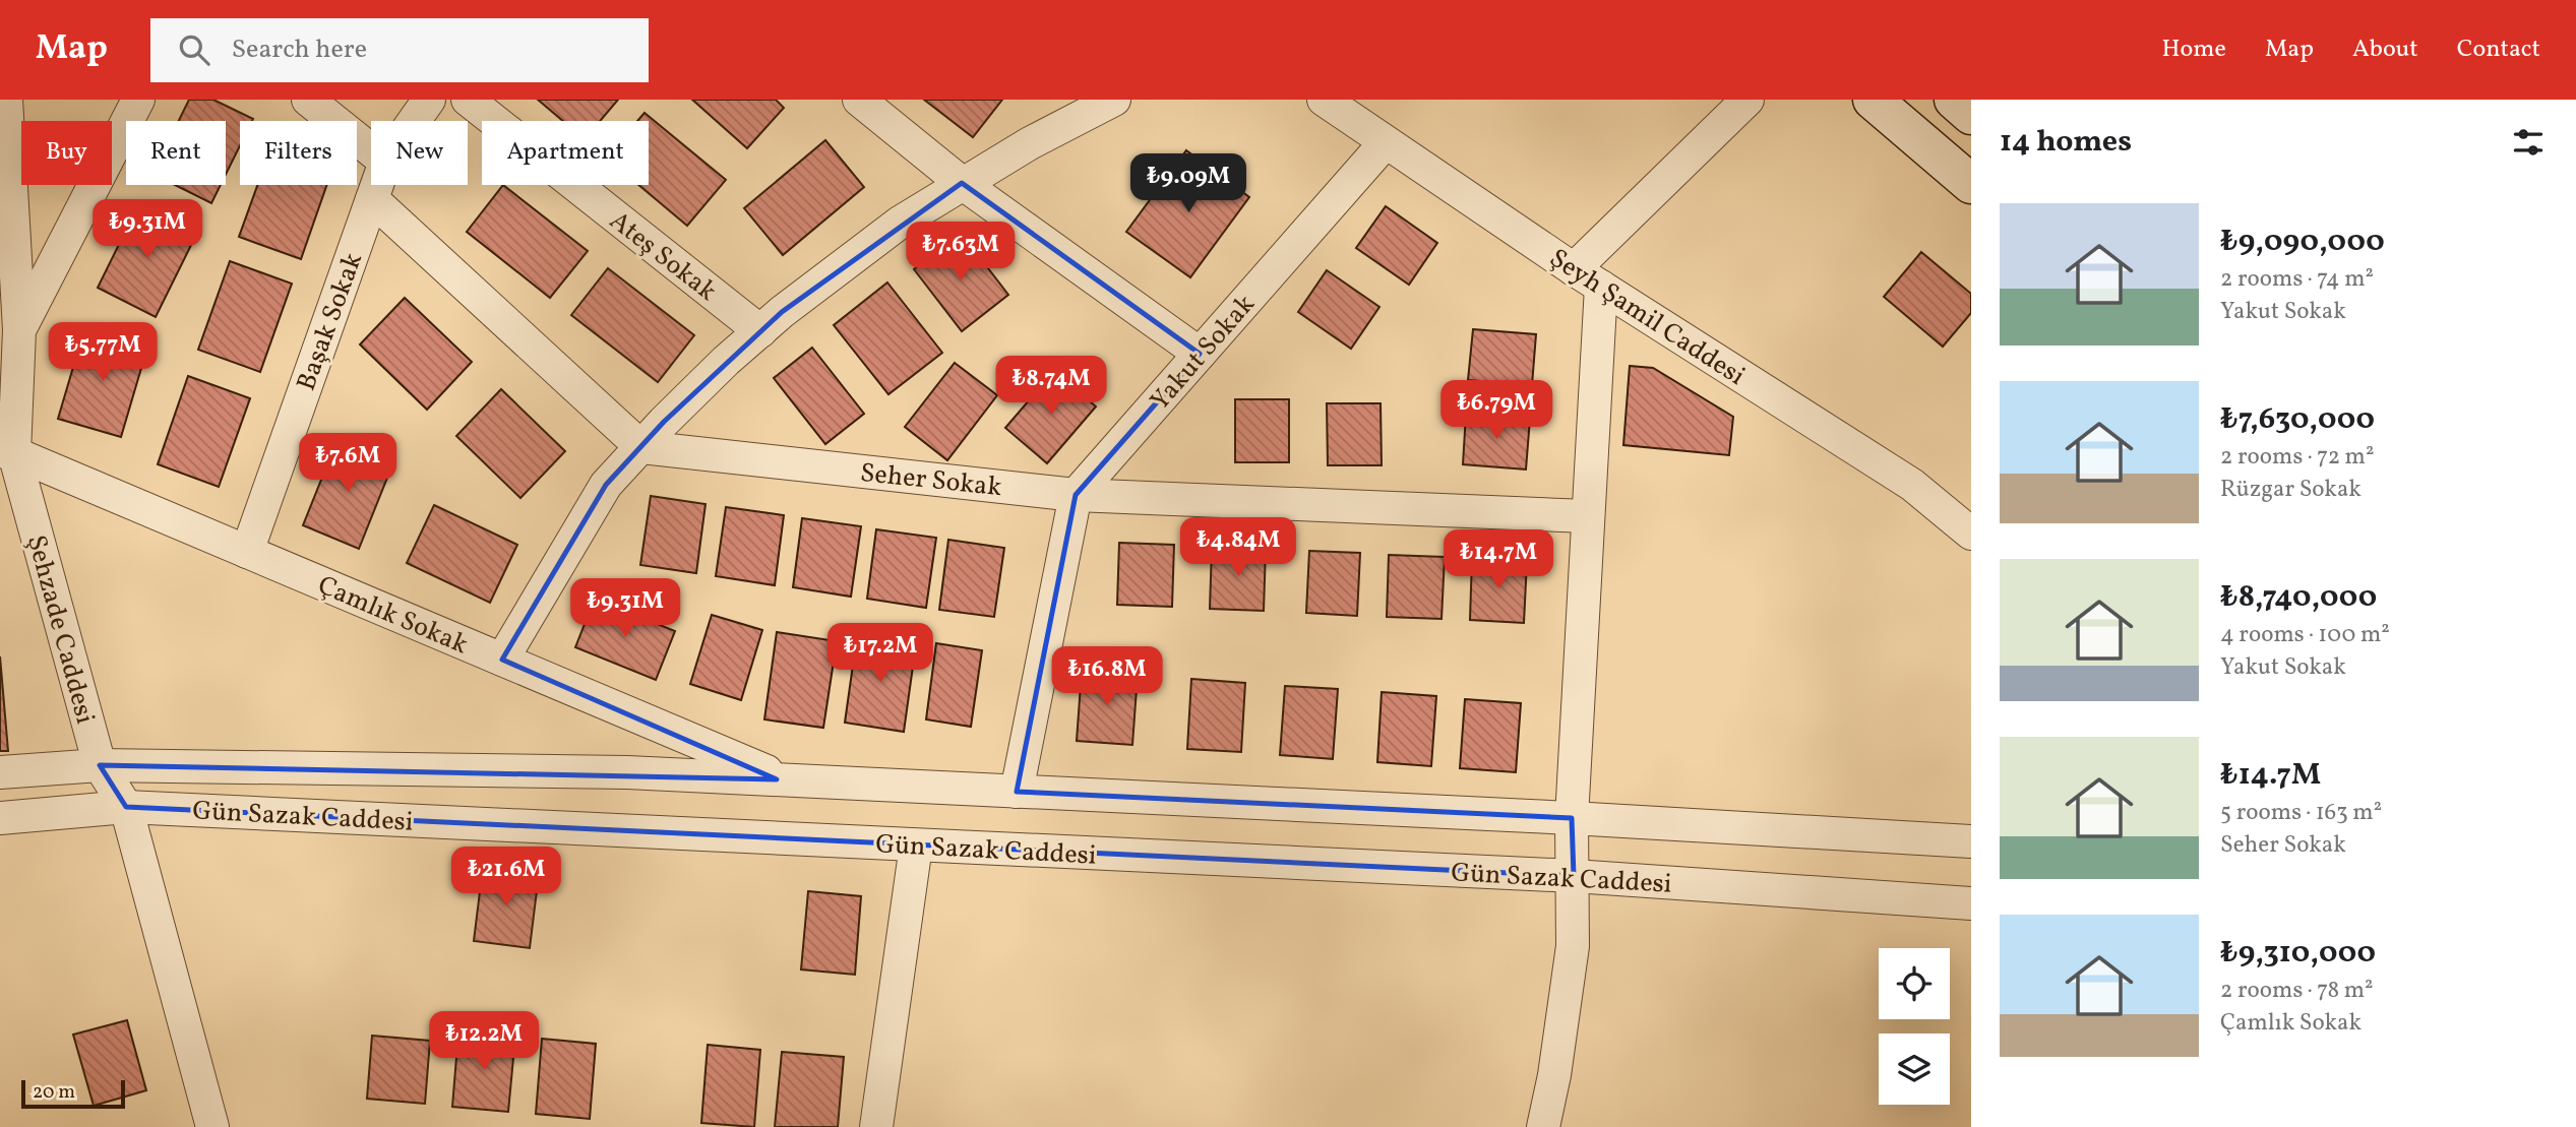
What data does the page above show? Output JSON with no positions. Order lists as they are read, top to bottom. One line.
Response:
{"streets":{"street":["Ateş Sokak","Şeyh Şamil Caddesi","Başak Sokak","Yakut Sokak","Seher Sokak","Çamlık Sokak","Şehzade Caddesi","Gün Sazak Caddesi"]},"crossings":[["Şeyh Şamil Caddesi","Yakut Sokak"],["Başak Sokak","Çamlık Sokak"],["Yakut Sokak","Seher Sokak"],["Çamlık Sokak","Şehzade Caddesi"],["Çamlık Sokak","Gün Sazak Caddesi"],["Şehzade Caddesi","Gün Sazak Caddesi"]],"scale_bar":"20 m","page":{"header":"Map","search":"Search here","nav":["Home","Map","About","Contact"],"heading":"14 homes","chip":["Buy","Rent","Filters","New","Apartment"],"price":["₺9.09M","₺9.31M","₺7.63M","₺5.77M","₺8.74M","₺6.79M","₺7.6M","₺4.84M","₺14.7M","₺9.31M","₺17.2M","₺16.8M","₺21.6M","₺12.2M"],"list":[{"name":"₺9,090,000","note":"2 rooms · 74 m² · Yakut Sokak"},{"name":"₺7,630,000","note":"2 rooms · 72 m² · Rüzgar Sokak"},{"name":"₺8,740,000","note":"4 rooms · 100 m² · Yakut Sokak"},{"name":"₺14.7M","note":"5 rooms · 163 m² · Seher Sokak"},{"name":"₺9,310,000","note":"2 rooms · 78 m² · Çamlık Sokak"}],"scale":"20 m"}}
